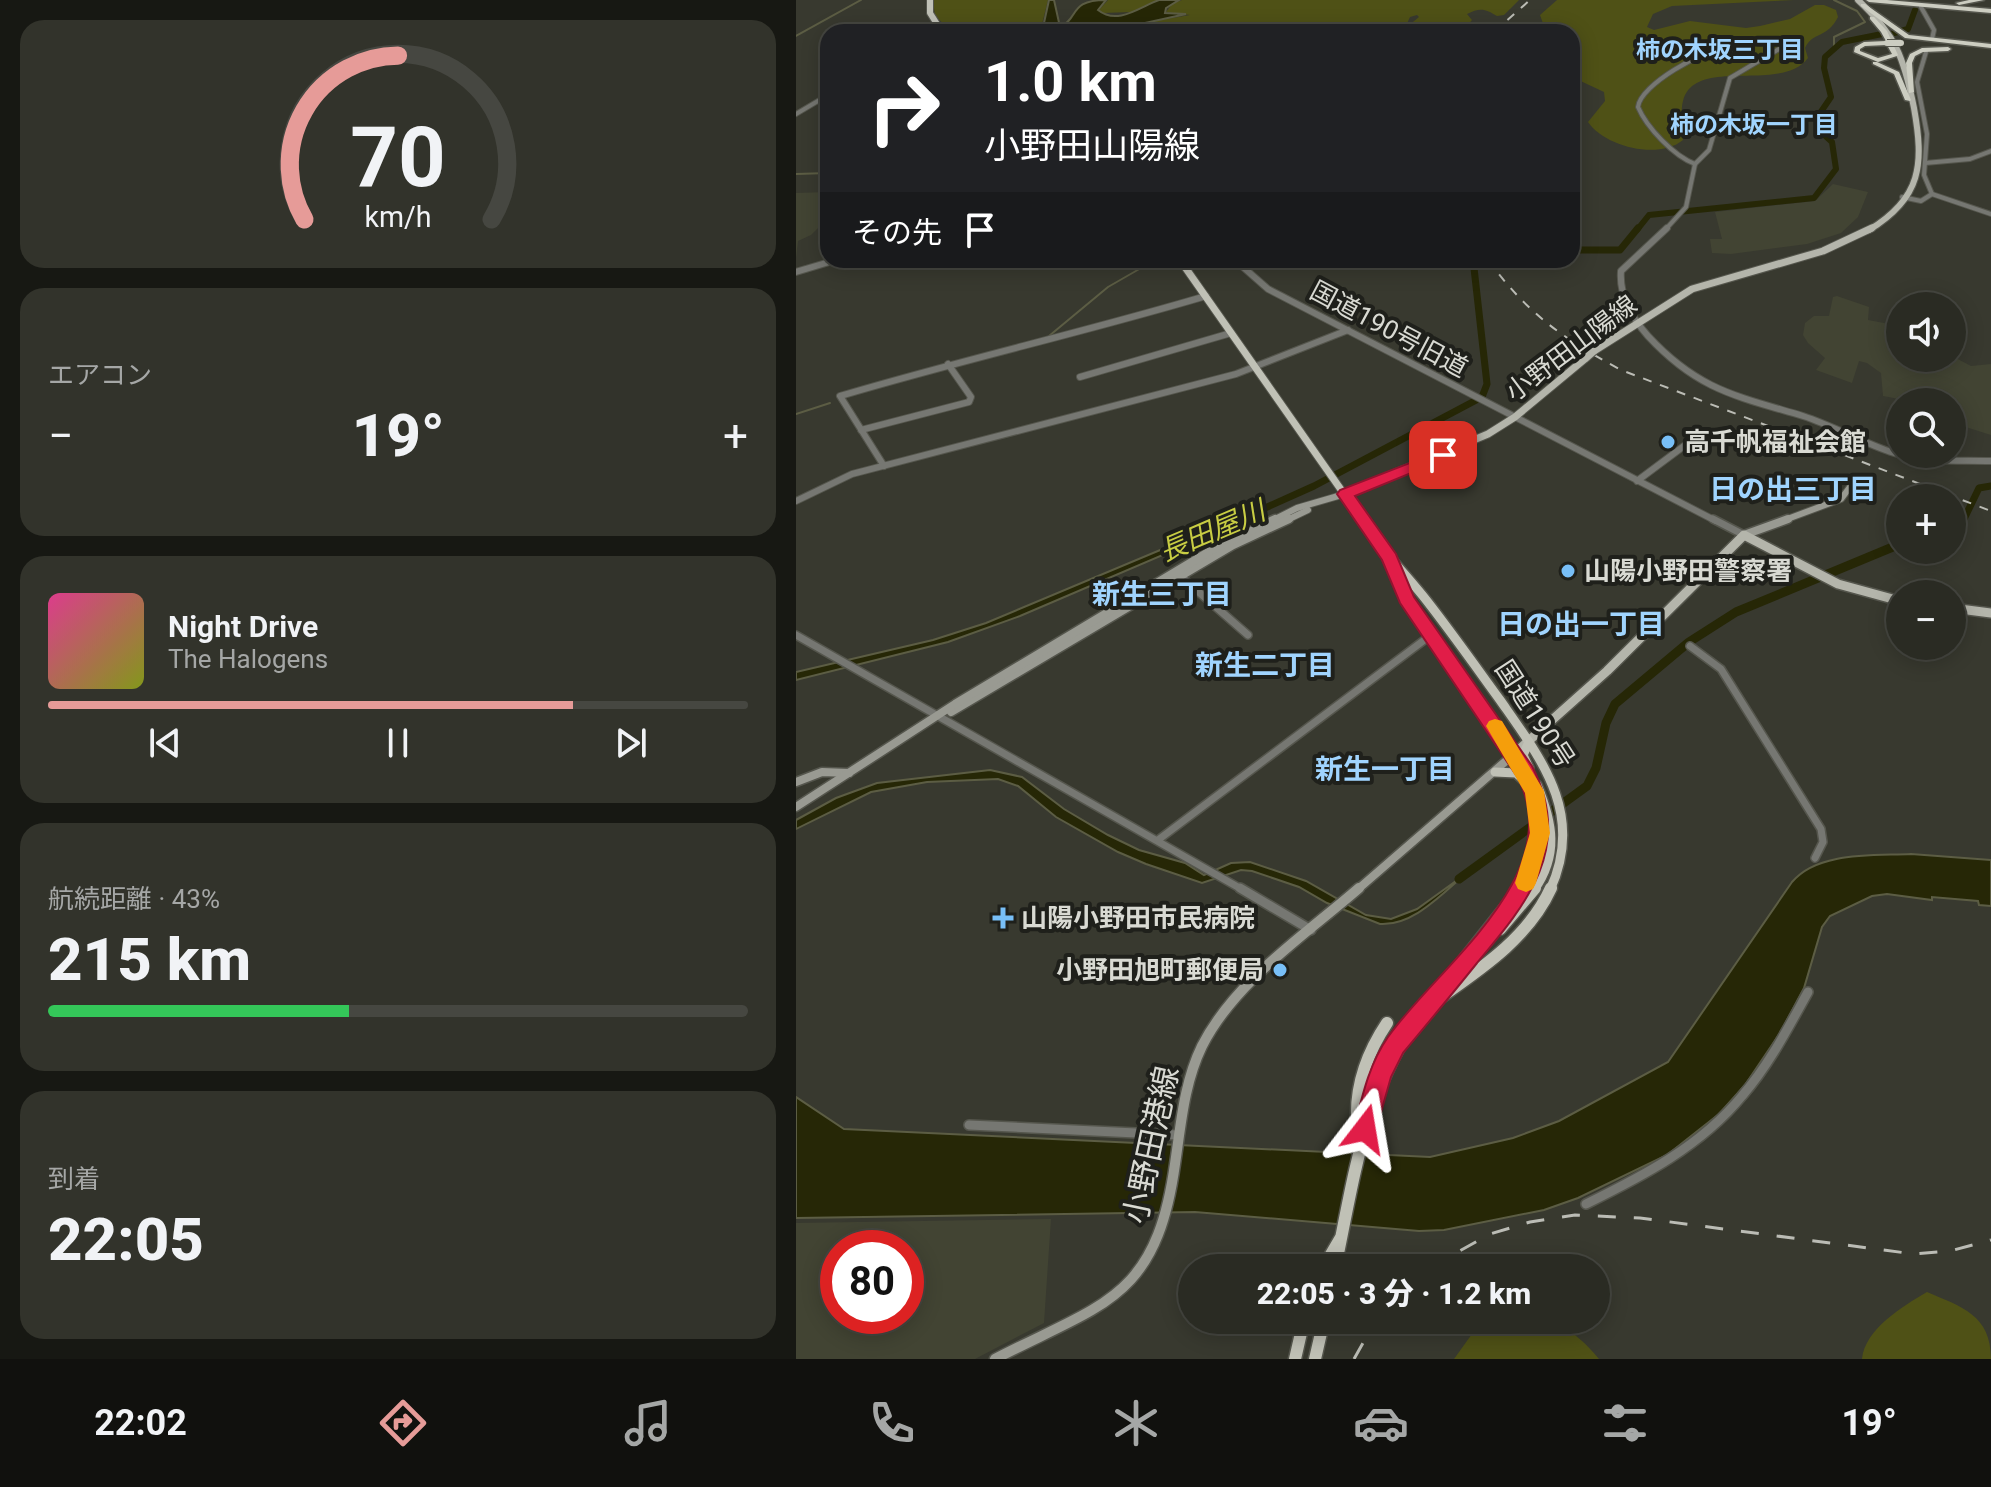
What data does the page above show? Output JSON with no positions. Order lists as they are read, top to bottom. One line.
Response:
{"streets":{"highway":["国道190号"],"main road":["小野田山陽線","小野田港線"],"street":["国道190号旧道"]},"crossings":[["国道190号旧道","小野田山陽線"],["小野田山陽線","国道190号"],["国道190号","小野田港線"]],"districts":["柿の木坂三丁目","柿の木坂一丁目","日の出三丁目","新生三丁目","日の出一丁目","新生二丁目","新生一丁目"],"water":["長田屋川"],"places":{"other":["高千帆福祉会館","山陽小野田警察署","小野田旭町郵便局"],"health":["山陽小野田市民病院"]},"page":{"turn":["1.0 km","小野田山陽線"],"then":"その先","tile":["エアコン",["航続距離 · 43%","215 km"],["到着","22:05"]],"map_buttons":["+","−"],"heat":["−","19°","+"],"song":["Night Drive","The Halogens"],"limit":"80","trip":"22:05 · 3 分 · 1.2 km","tabs":["22:02","19°"],"gauge":["70","km/h"]}}
